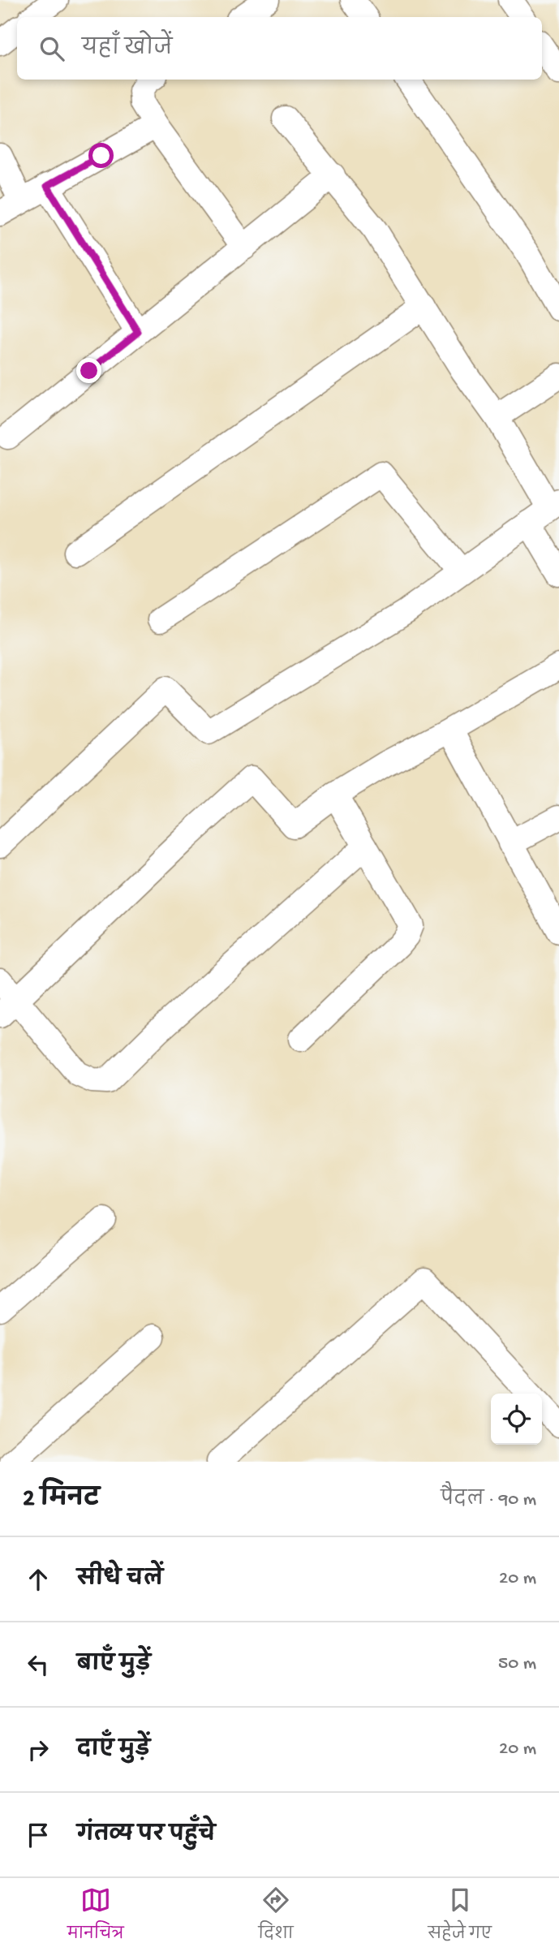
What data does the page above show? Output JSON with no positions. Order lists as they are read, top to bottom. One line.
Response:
{"page":{"search":"यहाँ खोजें","heading":["2 मिनट","पैदल · 90 m"],"list":[["सीधे चलें","20 m"],["बाएँ मुड़ें","50 m"],["दाएँ मुड़ें","20 m"],"गंतव्य पर पहुँचे"],"nav":["मानचित्र","दिशा","सहेजे गए"]}}
